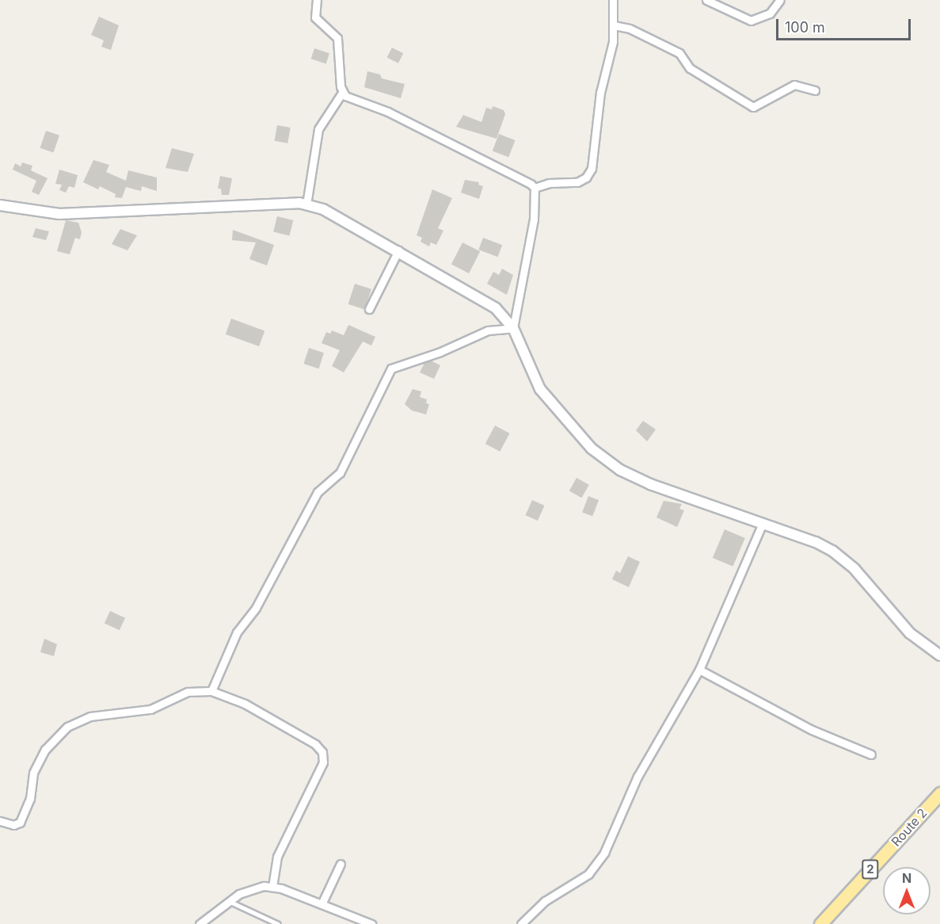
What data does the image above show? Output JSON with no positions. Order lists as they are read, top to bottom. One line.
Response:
{"streets":{"highway":["Route 2","2"]},"scale_bar":"100 m","north":"top"}
